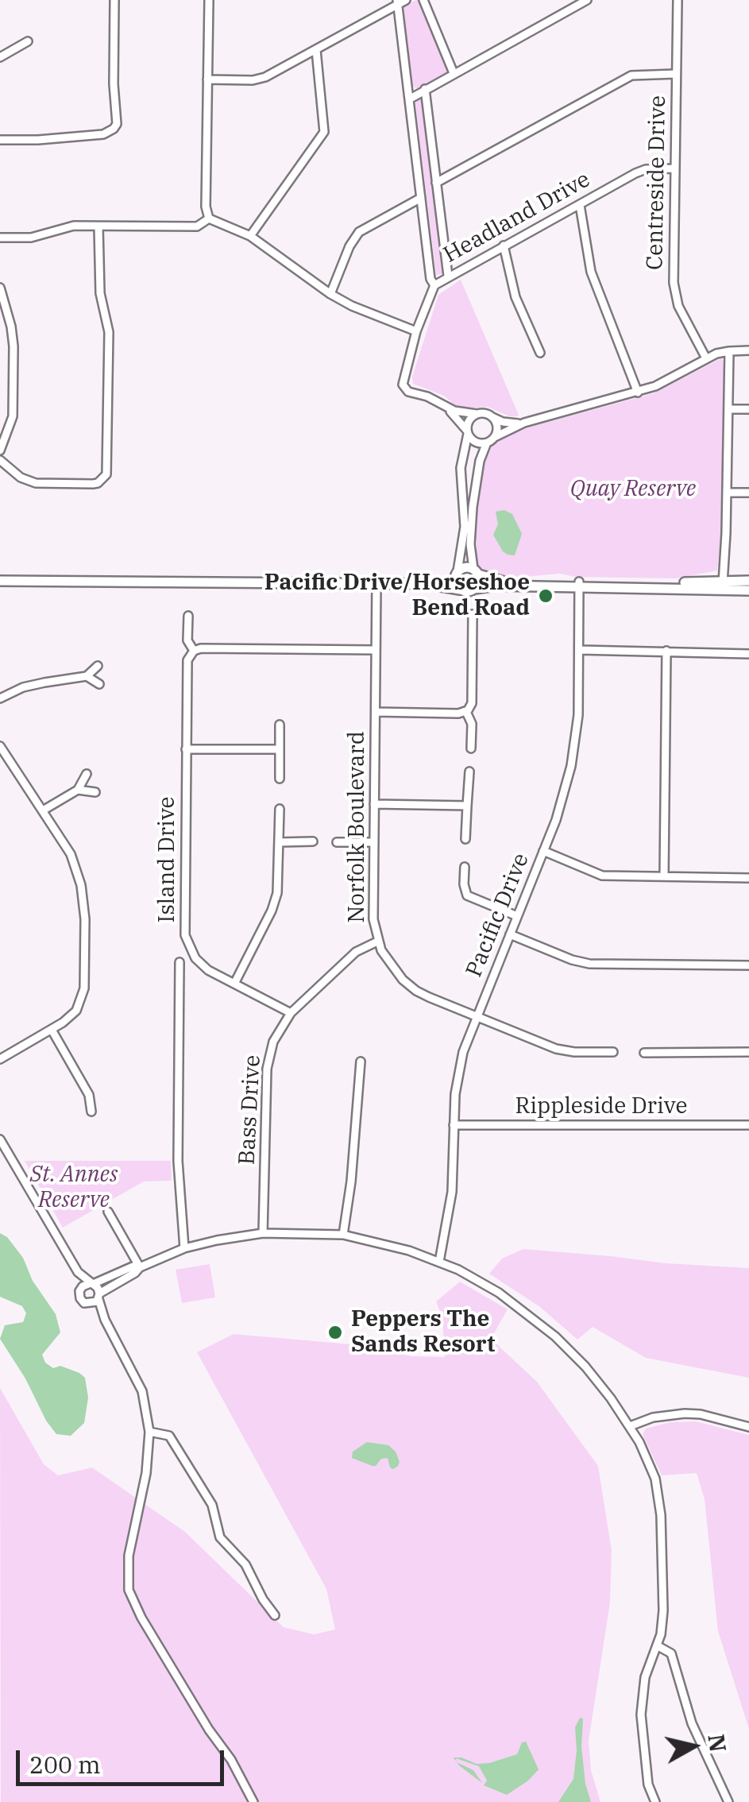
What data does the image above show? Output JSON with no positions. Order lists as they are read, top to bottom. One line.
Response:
{"streets":{"street":["Centreside Drive","Headland Drive","Norfolk Boulevard","Island Drive","Pacific Drive","Rippleside Drive","Bass Drive"]},"crossings":[["Centreside Drive","Headland Drive"],["Norfolk Boulevard","Pacific Drive"],["Norfolk Boulevard","Bass Drive"],["Island Drive","Bass Drive"],["Pacific Drive","Rippleside Drive"]],"parks":["Quay Reserve","St. Annes Reserve"],"places":["Pacific Drive/Horseshoe Bend Road","Peppers The Sands Resort"],"scale_bar":"200 m","north":"right"}
